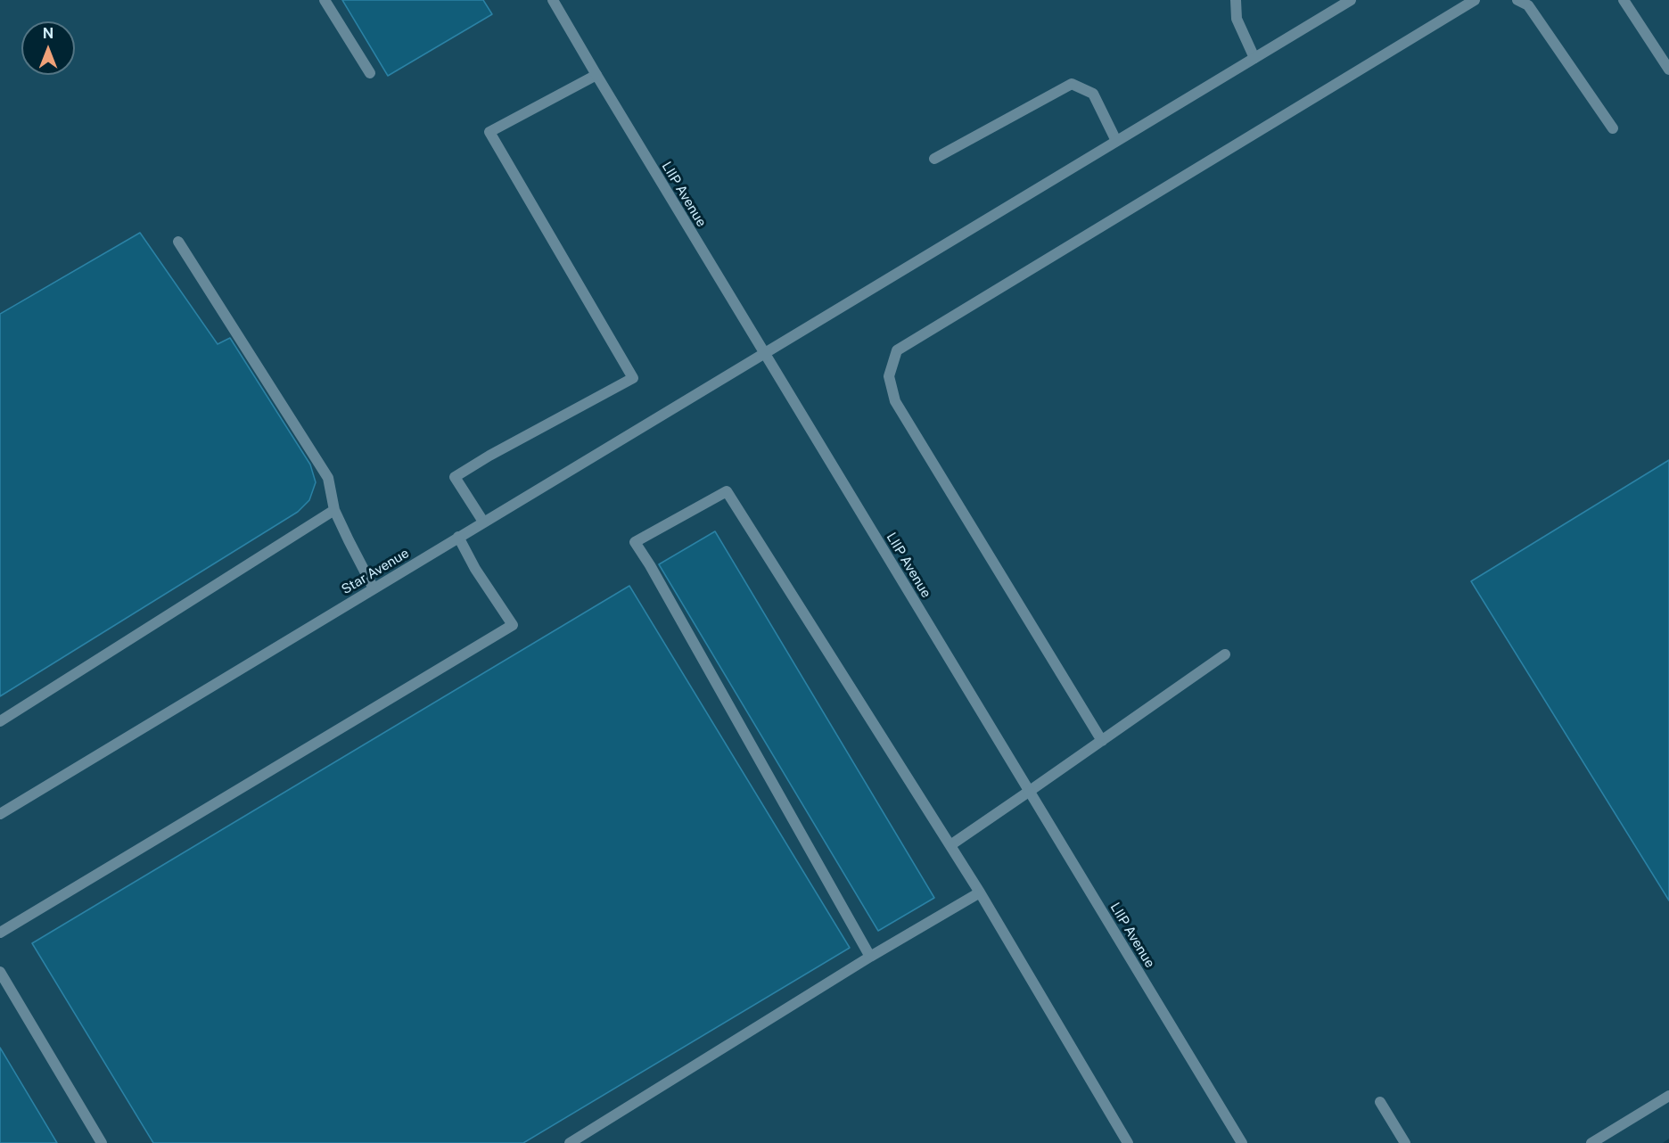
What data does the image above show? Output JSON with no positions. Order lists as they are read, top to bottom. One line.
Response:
{"streets":{"street":["LIIP Avenue","Star Avenue"]},"crossings":[["LIIP Avenue","Star Avenue"]],"north":"top"}
